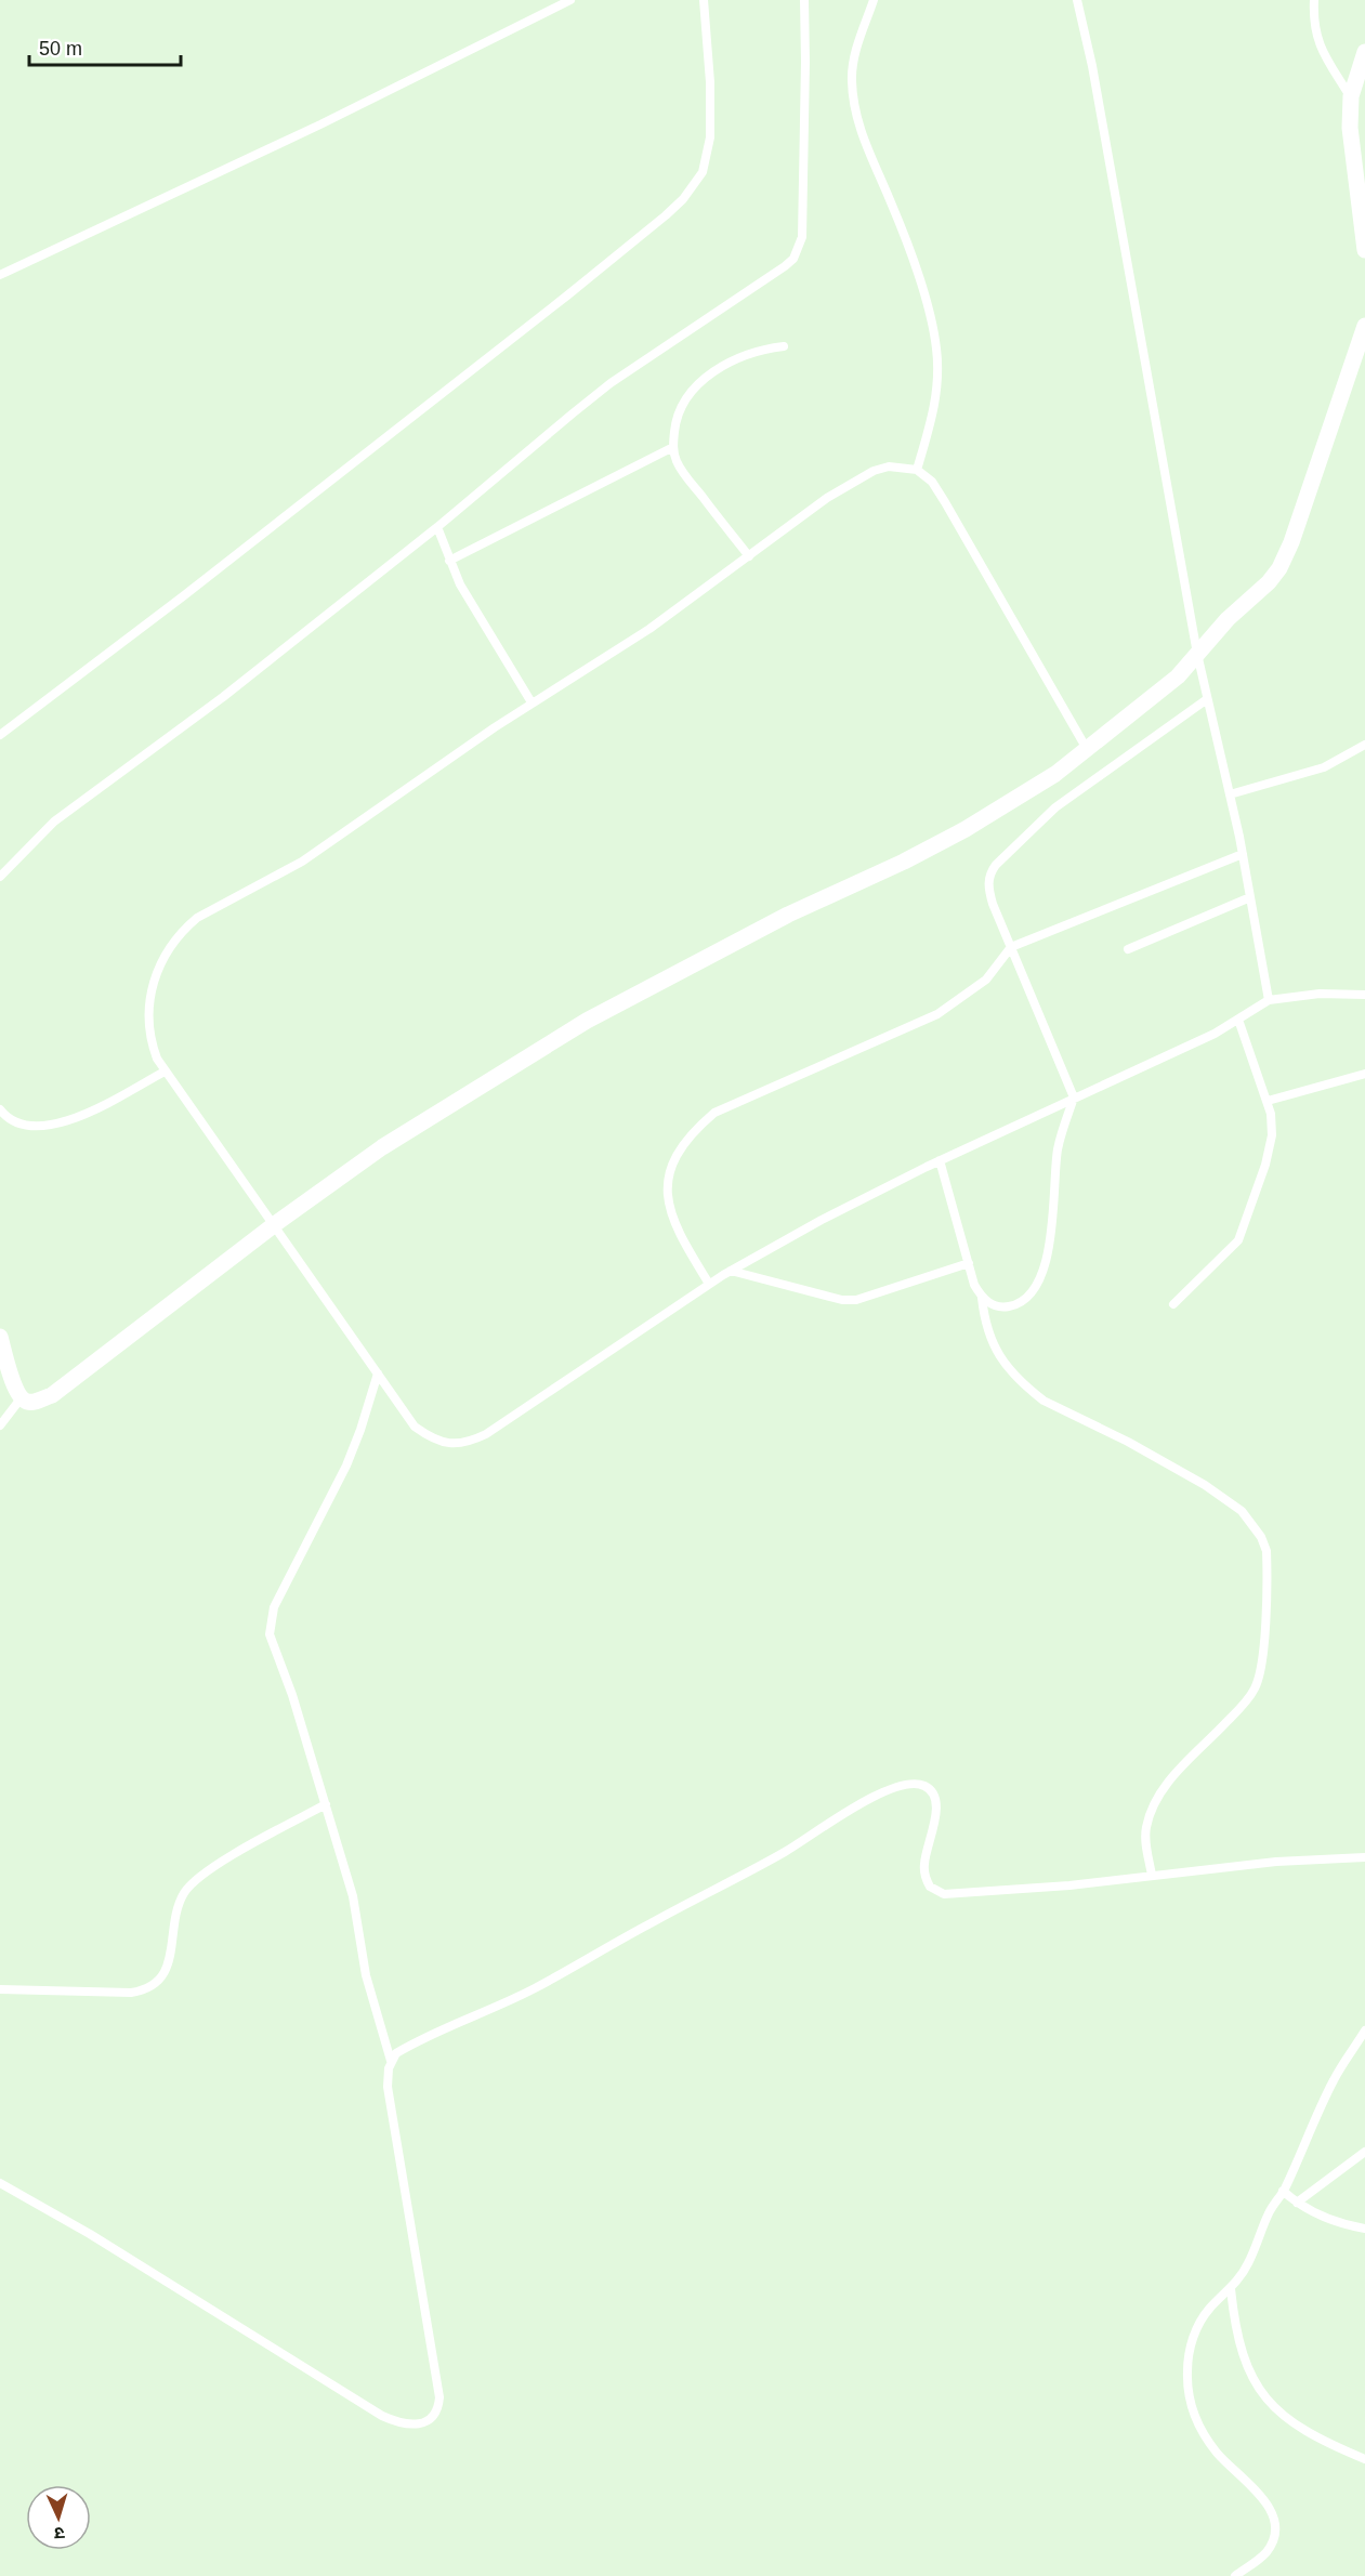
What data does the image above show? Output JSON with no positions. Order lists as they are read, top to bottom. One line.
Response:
{"scale_bar":"50 m","north":"bottom"}
